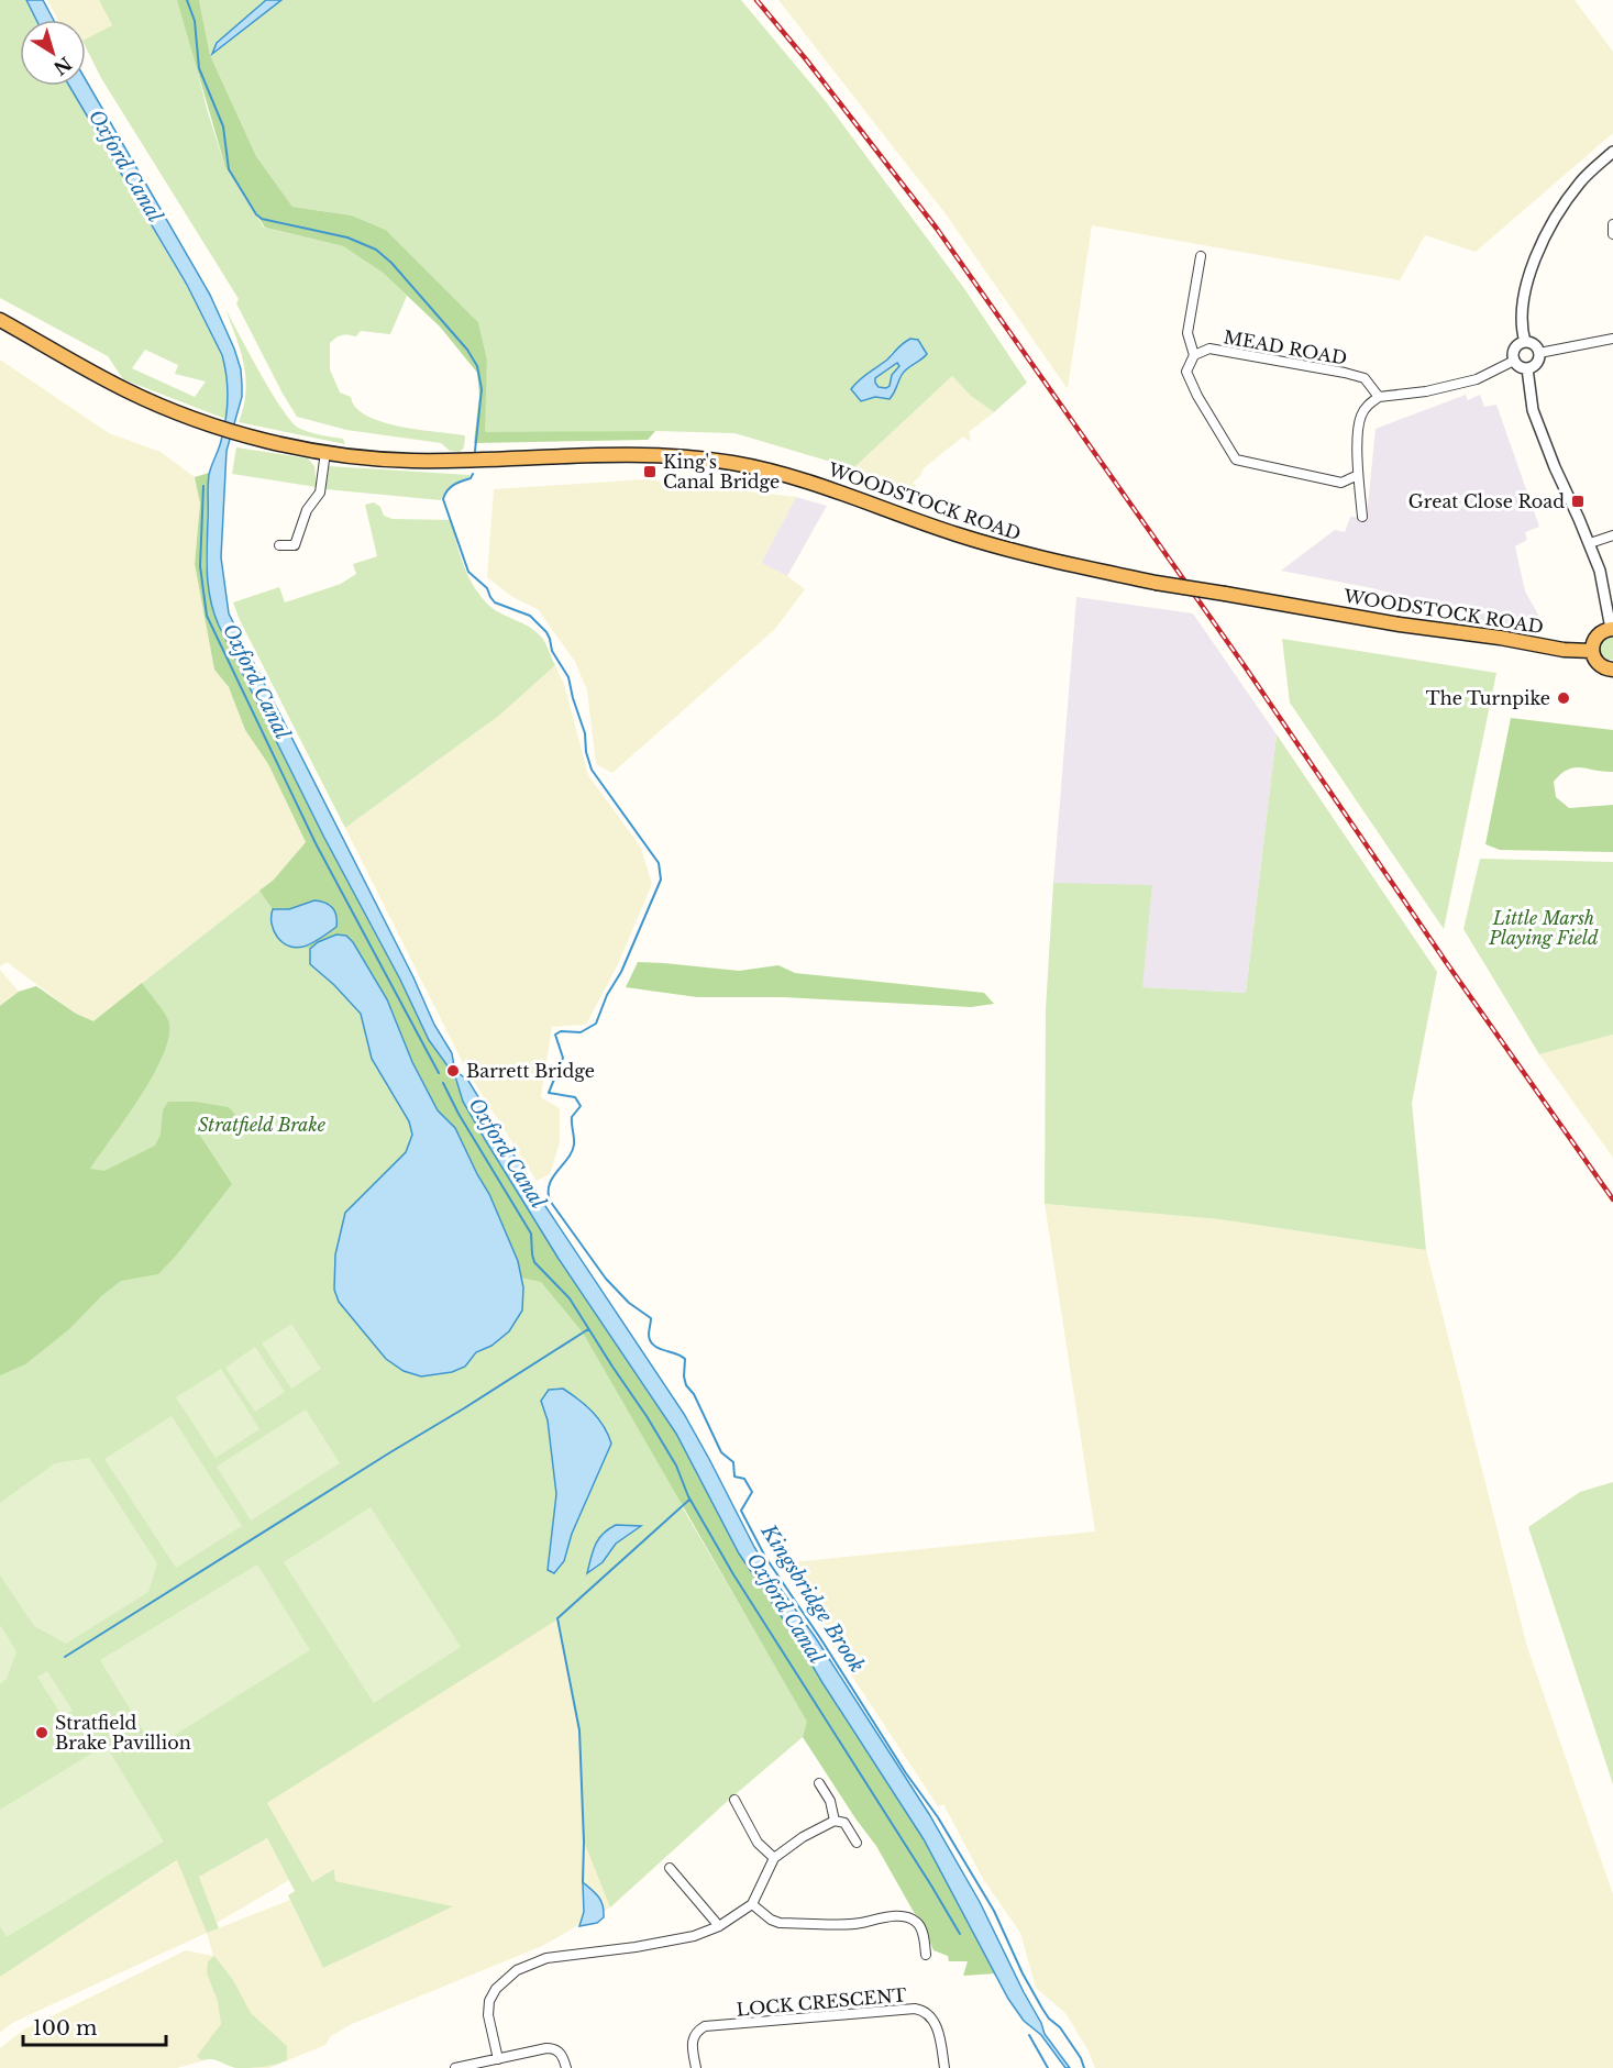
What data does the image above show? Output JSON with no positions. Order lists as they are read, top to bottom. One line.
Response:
{"streets":{"highway":["WOODSTOCK ROAD"],"street":["MEAD ROAD","LOCK CRESCENT"]},"water":["Oxford Canal","Kingsbridge Brook"],"parks":["Little Marsh Playing Field","Stratfield Brake"],"places":{"transit":["King's Canal Bridge","Great Close Road"],"other":["The Turnpike","Barrett Bridge","Stratfield Brake Pavillion"]},"scale_bar":"100 m","north":"bottom right"}
